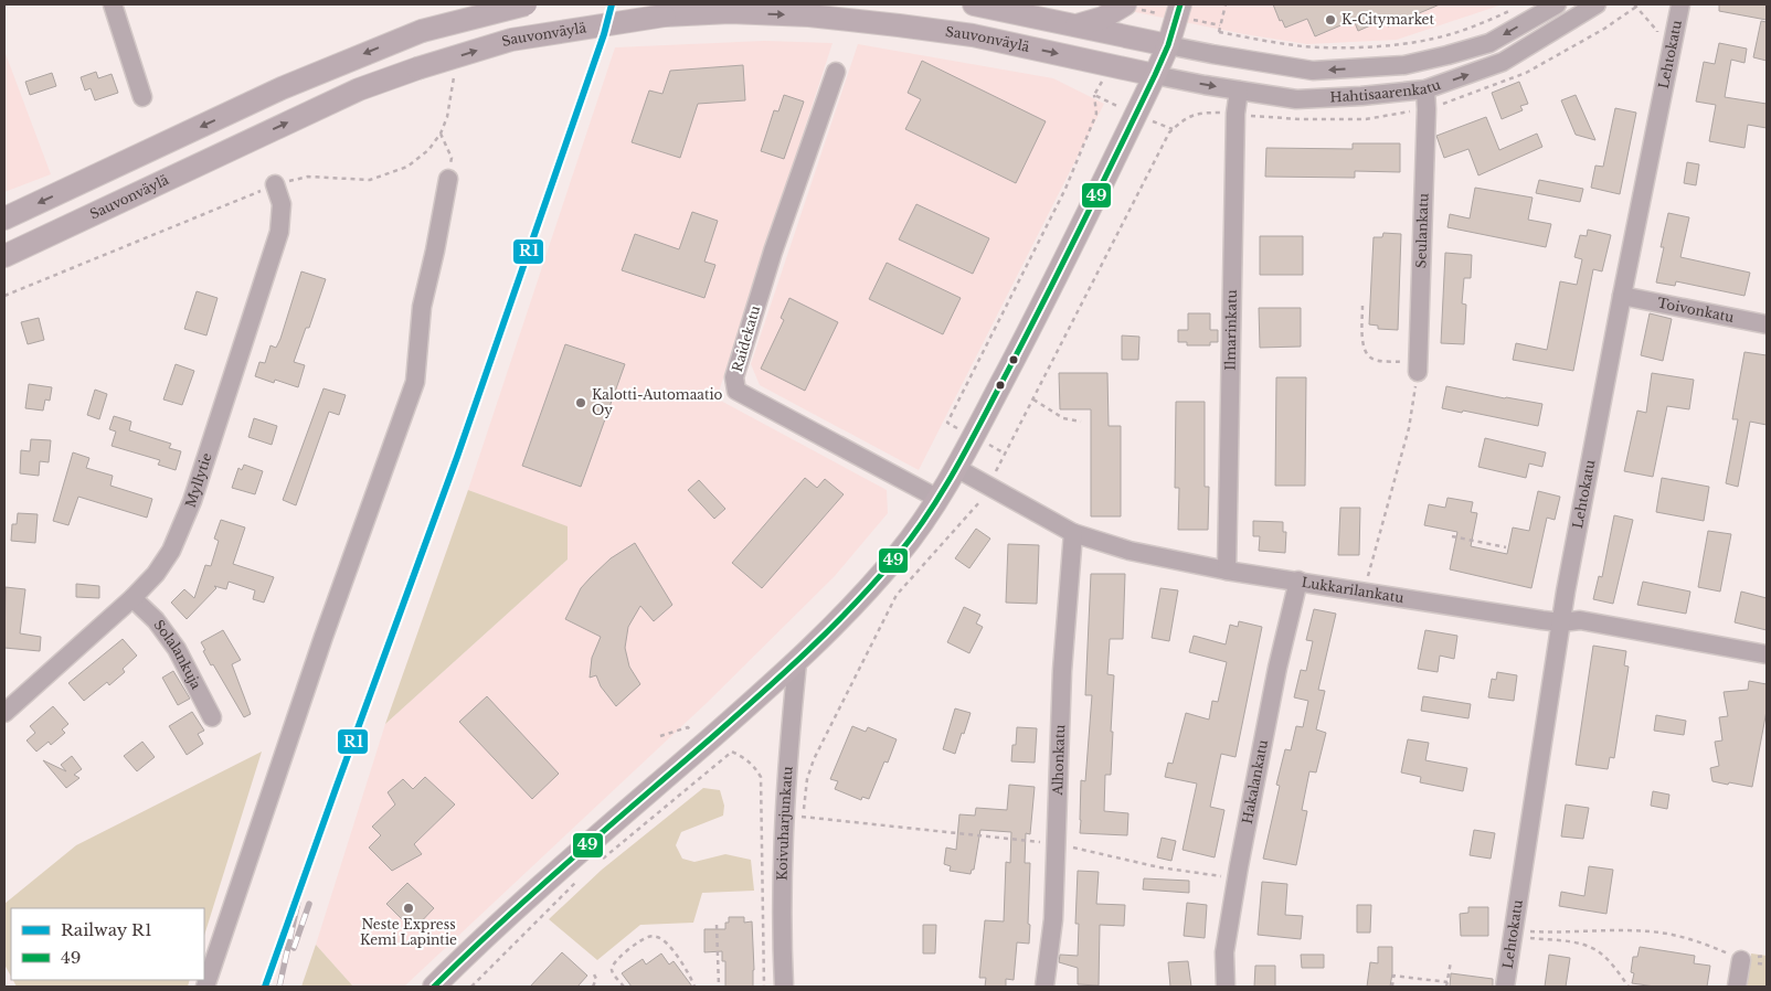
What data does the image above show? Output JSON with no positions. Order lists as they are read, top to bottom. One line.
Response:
{"streets":{"main road":["Sauvonväylä"],"street":["Lehtokatu","Hahtisaarenkatu","Seulankatu","Toivonkatu","Ilmarinkatu","Raidekatu","Myllytie","Lukkarilankatu","Solalankuja","Alhonkatu","Hakalankatu","Koivuharjunkatu"]},"crossings":[["Sauvonväylä","Hahtisaarenkatu"],["Lehtokatu","Toivonkatu"],["Lehtokatu","Lukkarilankatu"],["Hahtisaarenkatu","Seulankatu"],["Hahtisaarenkatu","Ilmarinkatu"],["Ilmarinkatu","Lukkarilankatu"],["Myllytie","Solalankuja"],["Lukkarilankatu","Alhonkatu"],["Lukkarilankatu","Hakalankatu"]],"places":["K-Citymarket","Kalotti-Automaatio Oy","Neste Express Kemi Lapintie"],"lines":["rail line R1","transit line 49"],"legend":["Railway R1","49"]}
